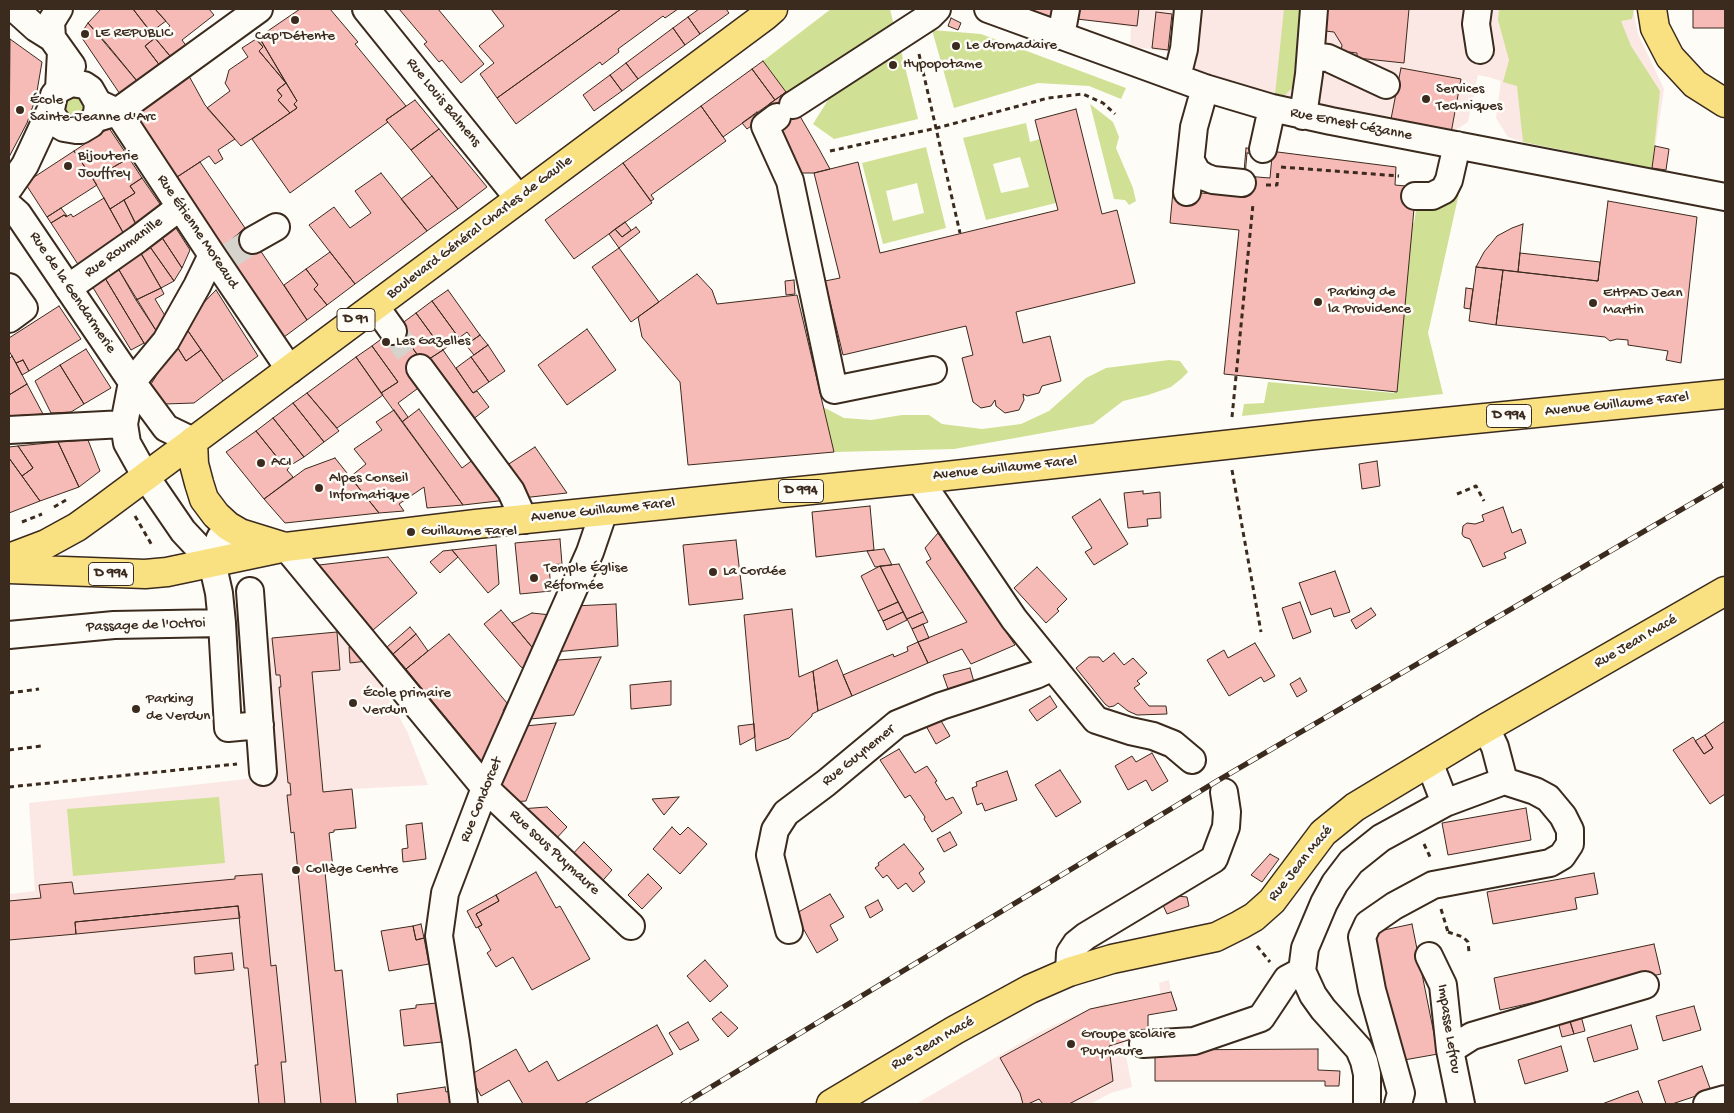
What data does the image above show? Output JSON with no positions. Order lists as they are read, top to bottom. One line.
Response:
{"streets":{"main road":["Boulevard Général Charles de Gaulle","D 91","Avenue Guillaume Farel","D 994","Rue Jean Macé"],"street":["Rue Louis Balmens","Rue Ernest Cézanne","Rue Étienne Moreaud","Rue Roumanille","Rue de la Gendarmerie","Passage de l'Octroi","Rue Guynemer","Rue Condorcet","Rue sous Puymaure","Impasse Lefrou"]},"crossings":[["Rue Louis Balmens","Boulevard Général Charles de Gaulle"],["Boulevard Général Charles de Gaulle","Rue Étienne Moreaud"],["Boulevard Général Charles de Gaulle","Rue de la Gendarmerie"],["Rue Étienne Moreaud","Rue Roumanille"],["Rue Roumanille","Rue de la Gendarmerie"],["Avenue Guillaume Farel","D 994"],["Avenue Guillaume Farel","Rue Condorcet"],["Avenue Guillaume Farel","Rue sous Puymaure"],["D 994","Passage de l'Octroi"],["D 994","Rue sous Puymaure"],["Rue Condorcet","Rue sous Puymaure"]],"places":["Cap'Détente","LE REPUBLIC","Le dromadaire","Hypopotame","Services Techniques","École Sainte-Jeanne d'Arc","Bijouterie Jouffrey","Parking de la Providence","EHPAD Jean Martin","Les Gazelles","ACI","Alpes Conseil Informatique","Guillaume Farel","La Cordée","Temple Église Réformée","École primaire Verdun","Parking de Verdun","Collège Centre","Groupe scolaire Puymaure"]}
